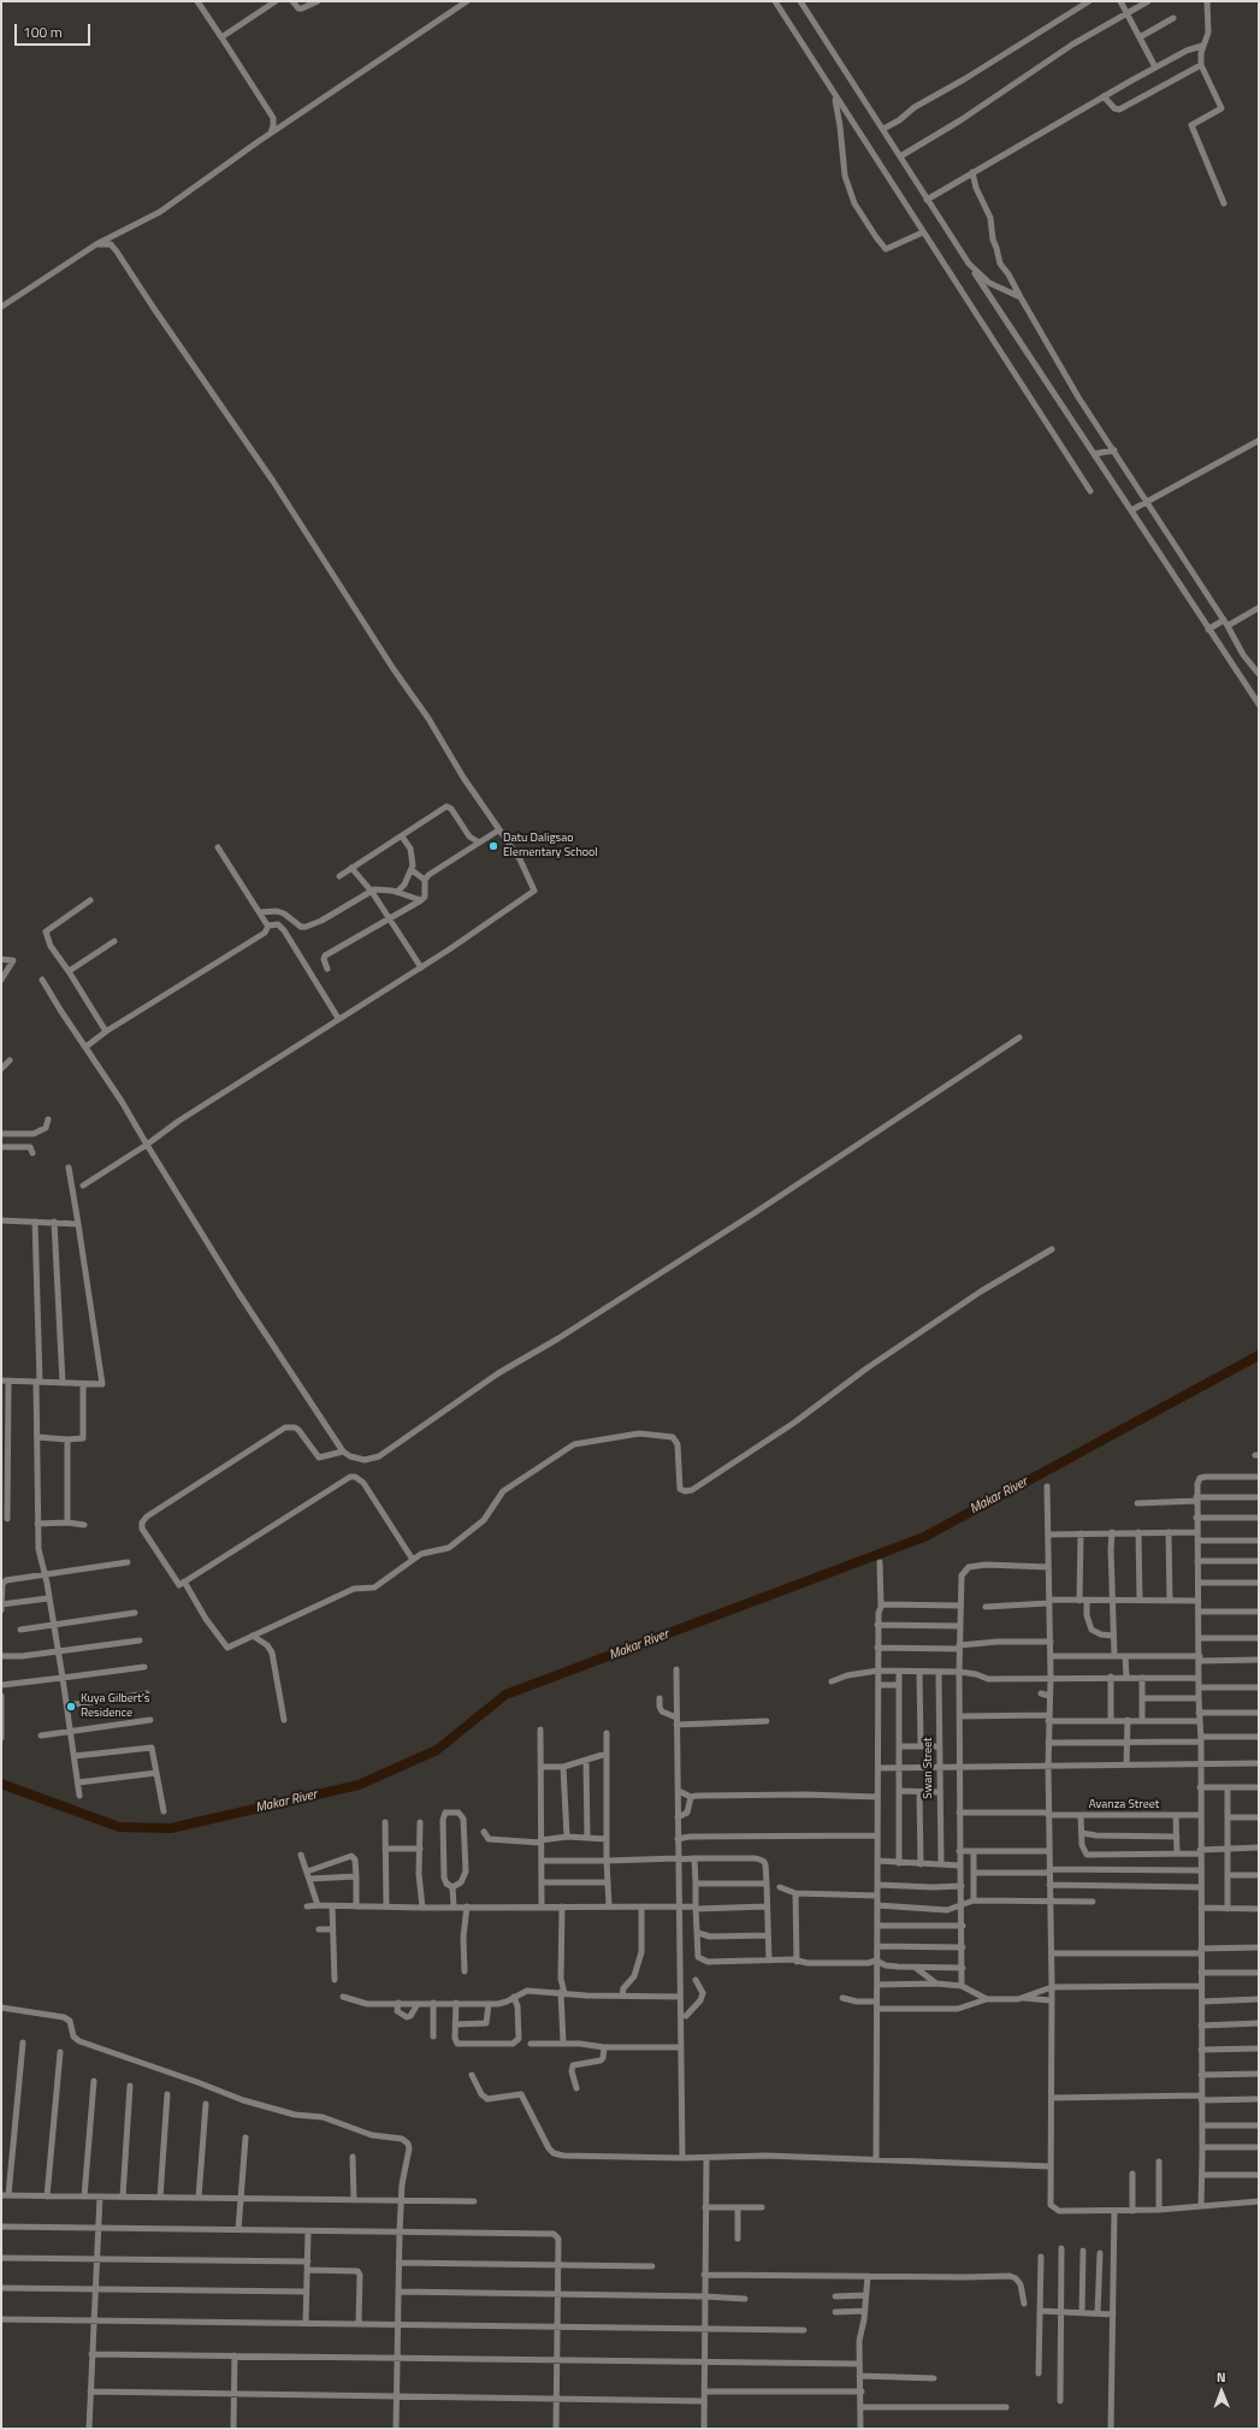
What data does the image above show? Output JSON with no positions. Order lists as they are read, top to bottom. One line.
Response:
{"streets":{"street":["Swan Street","Avanza Street"]},"water":["Makar River"],"places":["Datu Daligsao Elementary School","Kuya Gilbert’s Residence"],"scale_bar":"100 m","north":"top"}
